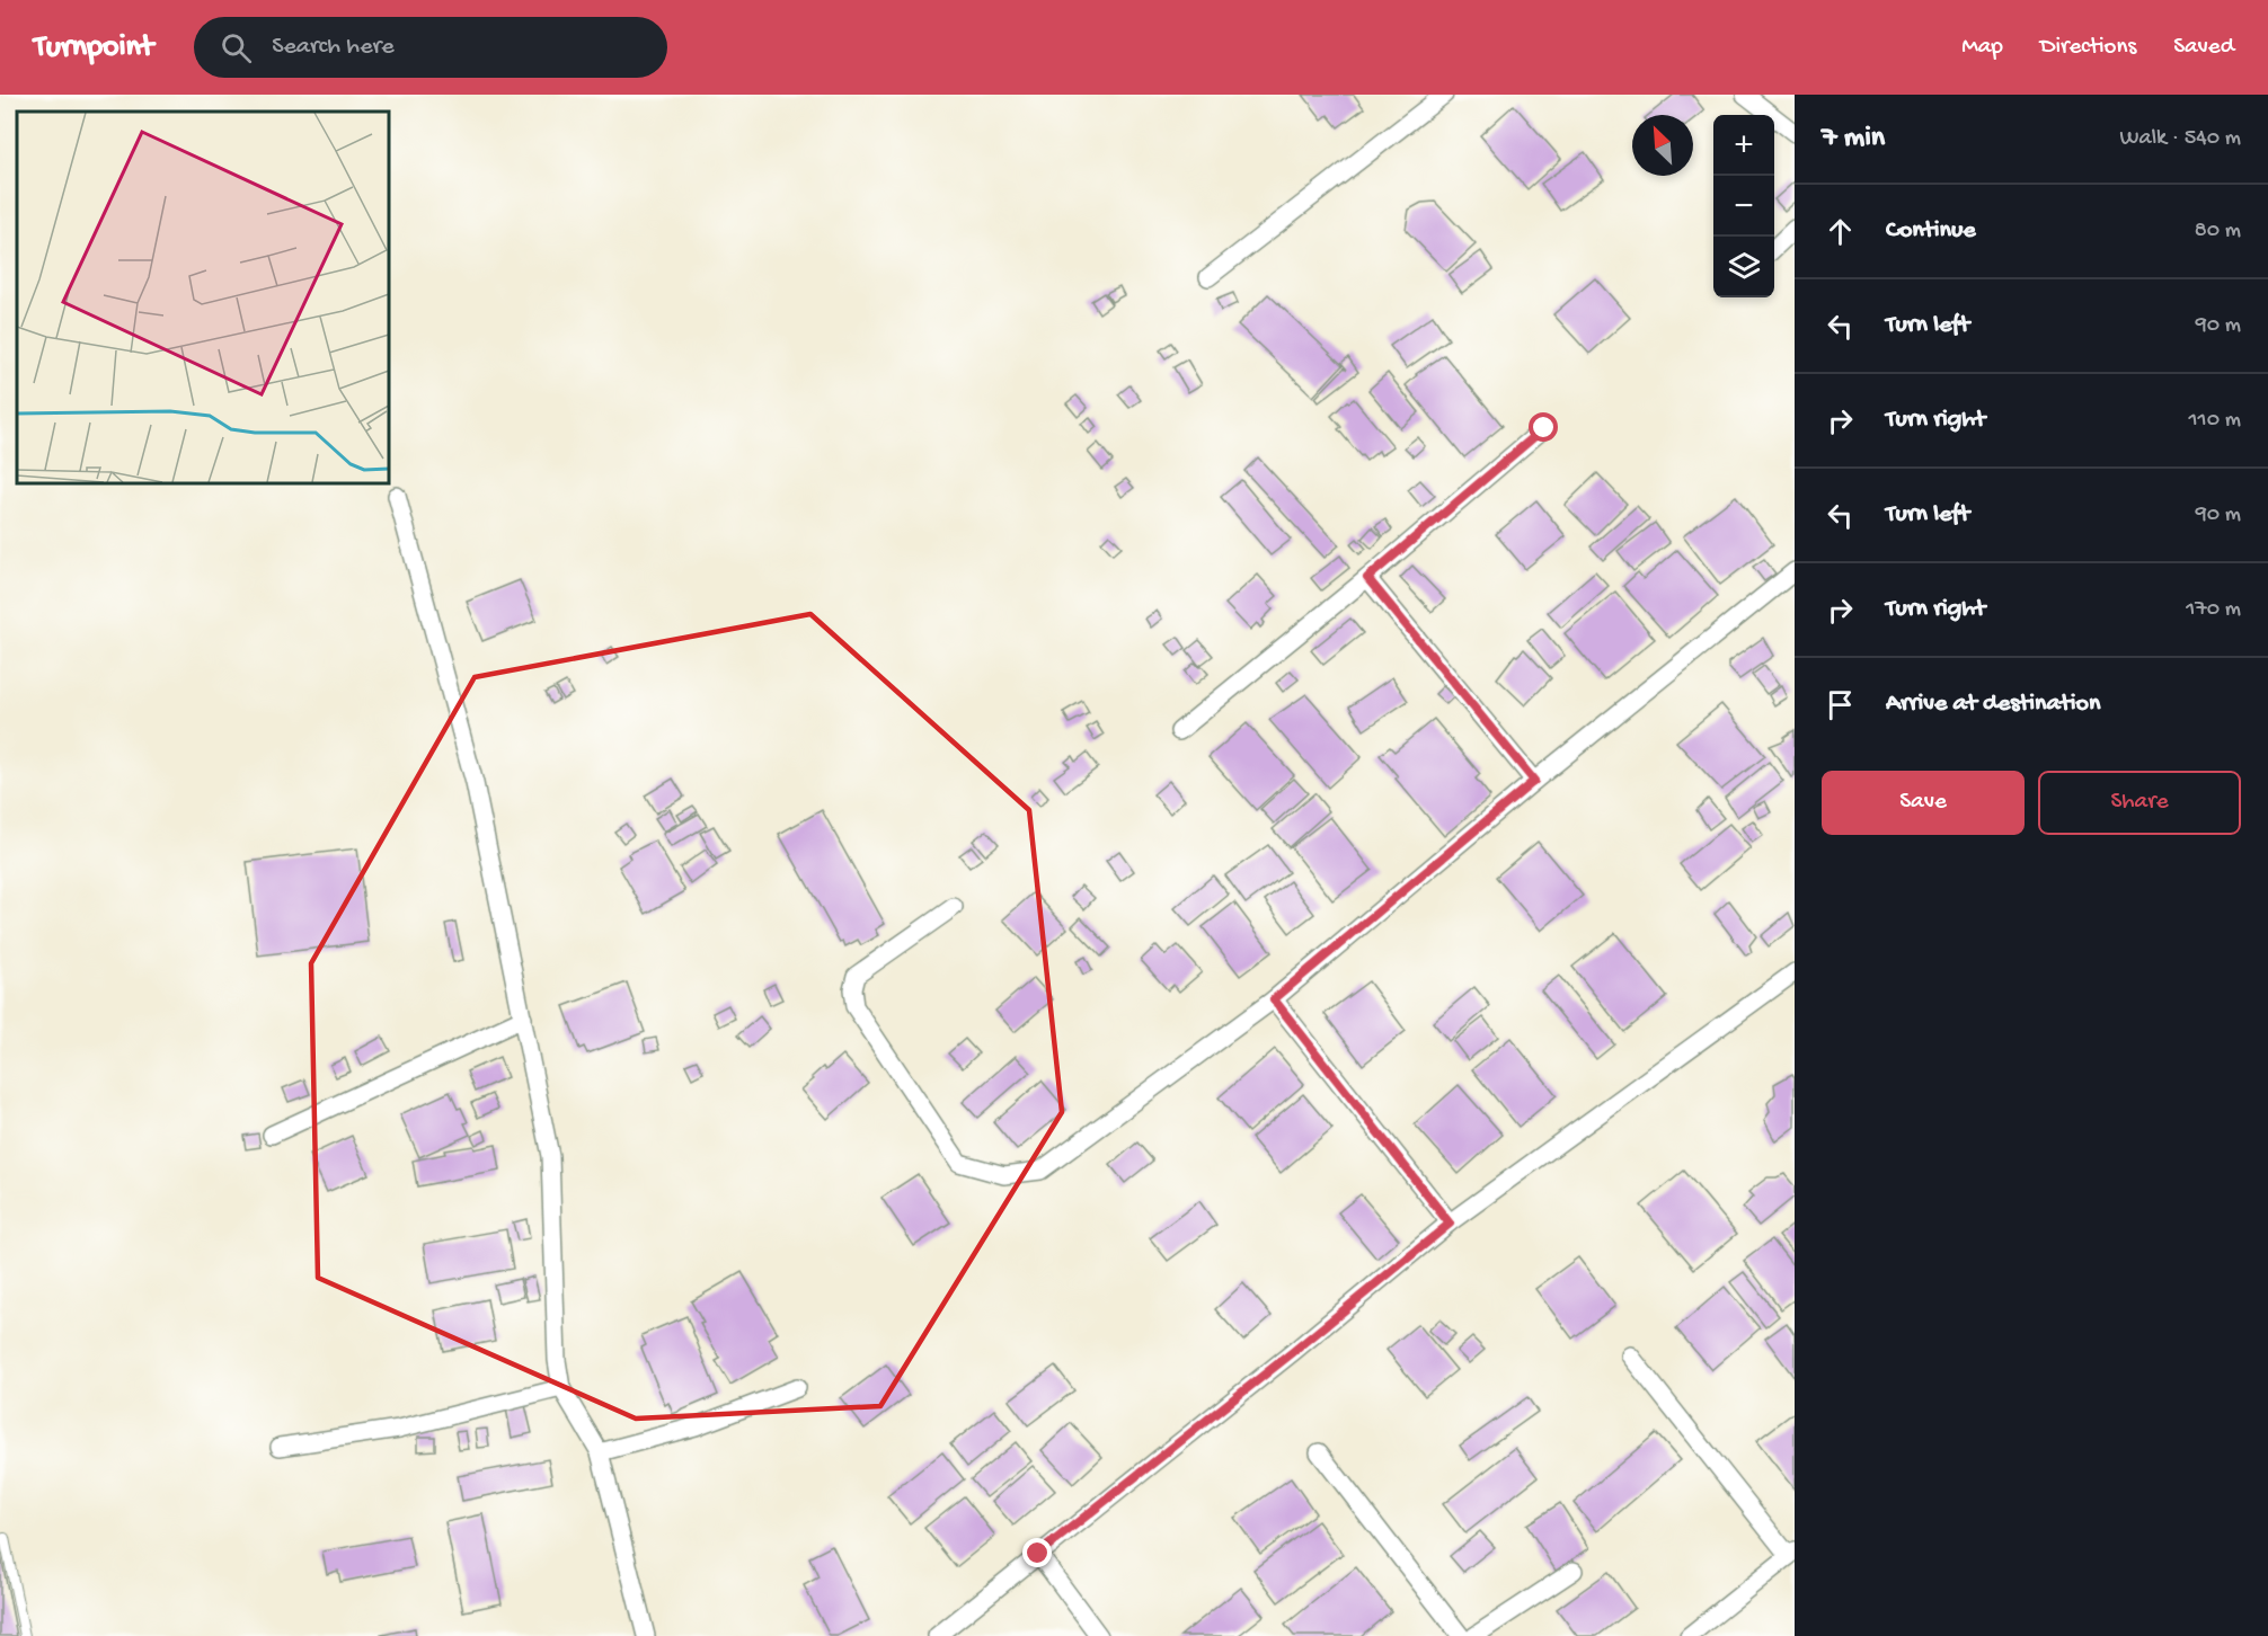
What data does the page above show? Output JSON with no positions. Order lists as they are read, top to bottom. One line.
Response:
{"north":"top left","page":{"header":"Turnpoint","search":"Search here","nav":["Map","Directions","Saved"],"heading":["7 min","Walk · 540 m"],"map_buttons":["+","−"],"list":[["Continue","80 m"],["Turn left","90 m"],["Turn right","110 m"],["Turn left","90 m"],["Turn right","170 m"],"Arrive at destination"],"buttons":["Save","Share"]}}
